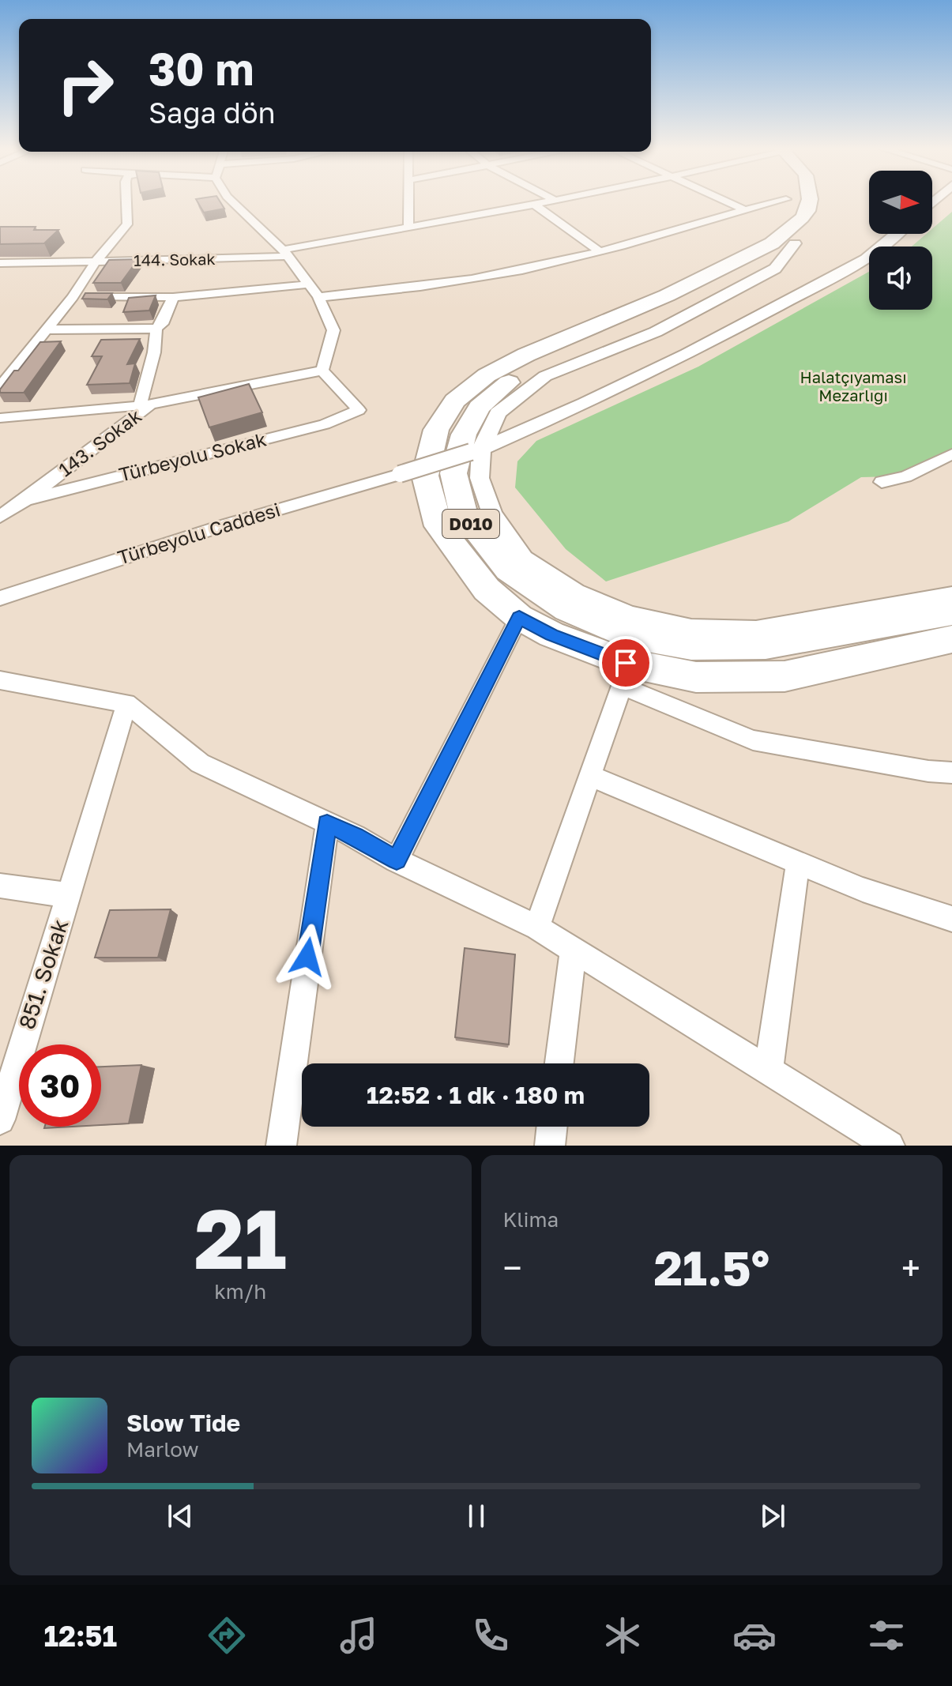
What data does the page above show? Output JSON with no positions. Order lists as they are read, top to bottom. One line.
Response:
{"streets":{"highway":["D010"],"street":["144. Sokak","143. Sokak","Türbeyolu Sokak","Türbeyolu Caddesi","851. Sokak"]},"crossings":[["143. Sokak","Türbeyolu Sokak"]],"parks":["Halatçıyaması Mezarlığı"],"north":"right","page":{"turn":["30 m","Sağa dön"],"limit":"30","trip":"12:52 · 1 dk · 180 m","tile":[["21","km/h"],"Klima"],"heat":["−","21.5°","+"],"song":["Slow Tide","Marlow"],"tabs":"12:51"}}
